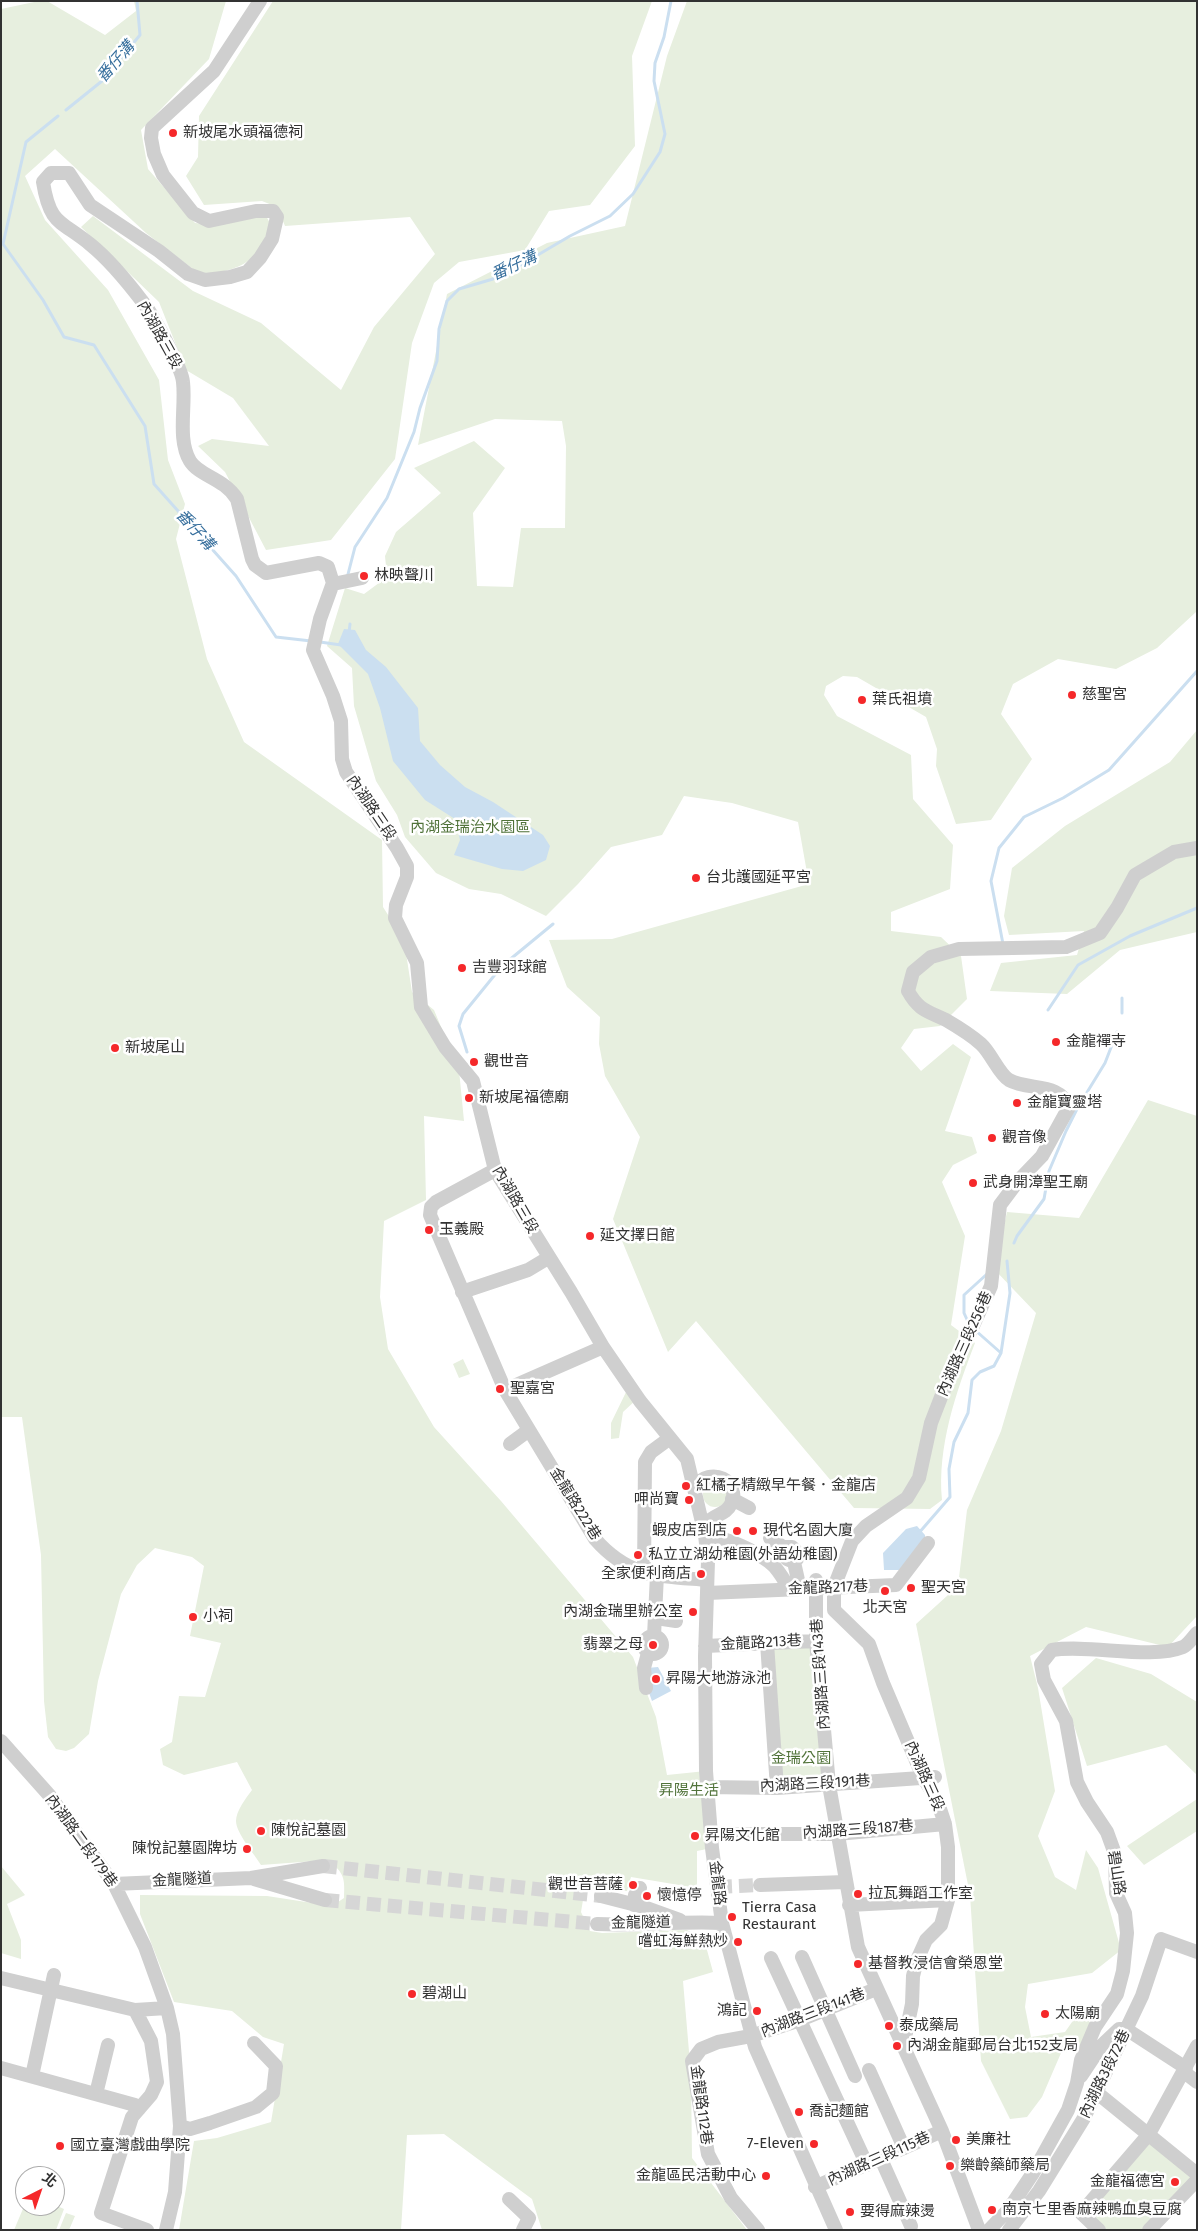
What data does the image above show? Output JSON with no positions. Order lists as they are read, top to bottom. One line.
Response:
{"streets":{"street":["內湖路三段","內湖路三段256巷","金龍路222巷","金龍路217巷","金龍路213巷","內湖路三段143巷","內湖路三段191巷","內湖路三段187巷","內湖路二段179巷","碧山路","金龍隧道","金龍路","內湖路三段141巷","內湖路3段72巷","金龍路112巷","內湖路三段115巷"]},"crossings":[["內湖路三段","金龍路222巷"],["內湖路三段","內湖路三段143巷"],["內湖路三段","內湖路三段191巷"],["內湖路三段","內湖路三段187巷"],["內湖路三段","金龍路"],["內湖路三段256巷","金龍路217巷"],["金龍路222巷","金龍路217巷"],["金龍路222巷","金龍路"],["金龍路217巷","內湖路三段143巷"],["金龍路217巷","金龍路"],["金龍路213巷","內湖路三段143巷"],["金龍路213巷","金龍路"],["內湖路三段143巷","內湖路三段191巷"],["內湖路三段143巷","內湖路三段187巷"],["內湖路三段143巷","內湖路三段141巷"],["內湖路三段191巷","金龍路"],["內湖路三段187巷","金龍路"],["內湖路二段179巷","金龍隧道"],["金龍隧道","金龍路"],["金龍路","內湖路三段141巷"],["金龍路","金龍路112巷"],["金龍路","內湖路三段115巷"],["內湖路三段141巷","金龍路112巷"]],"water":["番仔溝"],"parks":["內湖金瑞治水園區","金瑞公園","昇陽生活"],"places":["新坡尾水頭福德祠","林映聲川","慈聖宮","葉氏祖墳","台北護國延平宮","吉豐羽球館","金龍禪寺","新坡尾山","觀世音","新坡尾福德廟","金龍寶靈塔","觀音像","武身開漳聖王廟","玉義殿","延文擇日館","聖嘉宮","紅橘子精緻早午餐．金龍店","呷尚寶","蝦皮店到店","現代名園大廈","私立立湖幼稚園(外語幼稚園)","全家便利商店","聖天宮","北天宮","內湖金瑞里辦公室","小祠","翡翠之母","昇陽大地游泳池","陳悅記墓園","昇陽文化館","陳悅記墓園牌坊","觀世音菩薩","拉瓦舞蹈工作室","懷憶停","Tierra Casa Restaurant","嚐虹海鮮熱炒","基督教浸信會榮恩堂","碧湖山","鴻記","太陽廟","泰成藥局","內湖金龍郵局台北152支局","喬記麵館","美廉社","7-Eleven","國立臺灣戲曲學院","樂齡藥師藥局","金龍區民活動中心","金龍福德宮","南京七里香麻辣鴨血臭豆腐","要得麻辣燙"],"north":"top right"}
